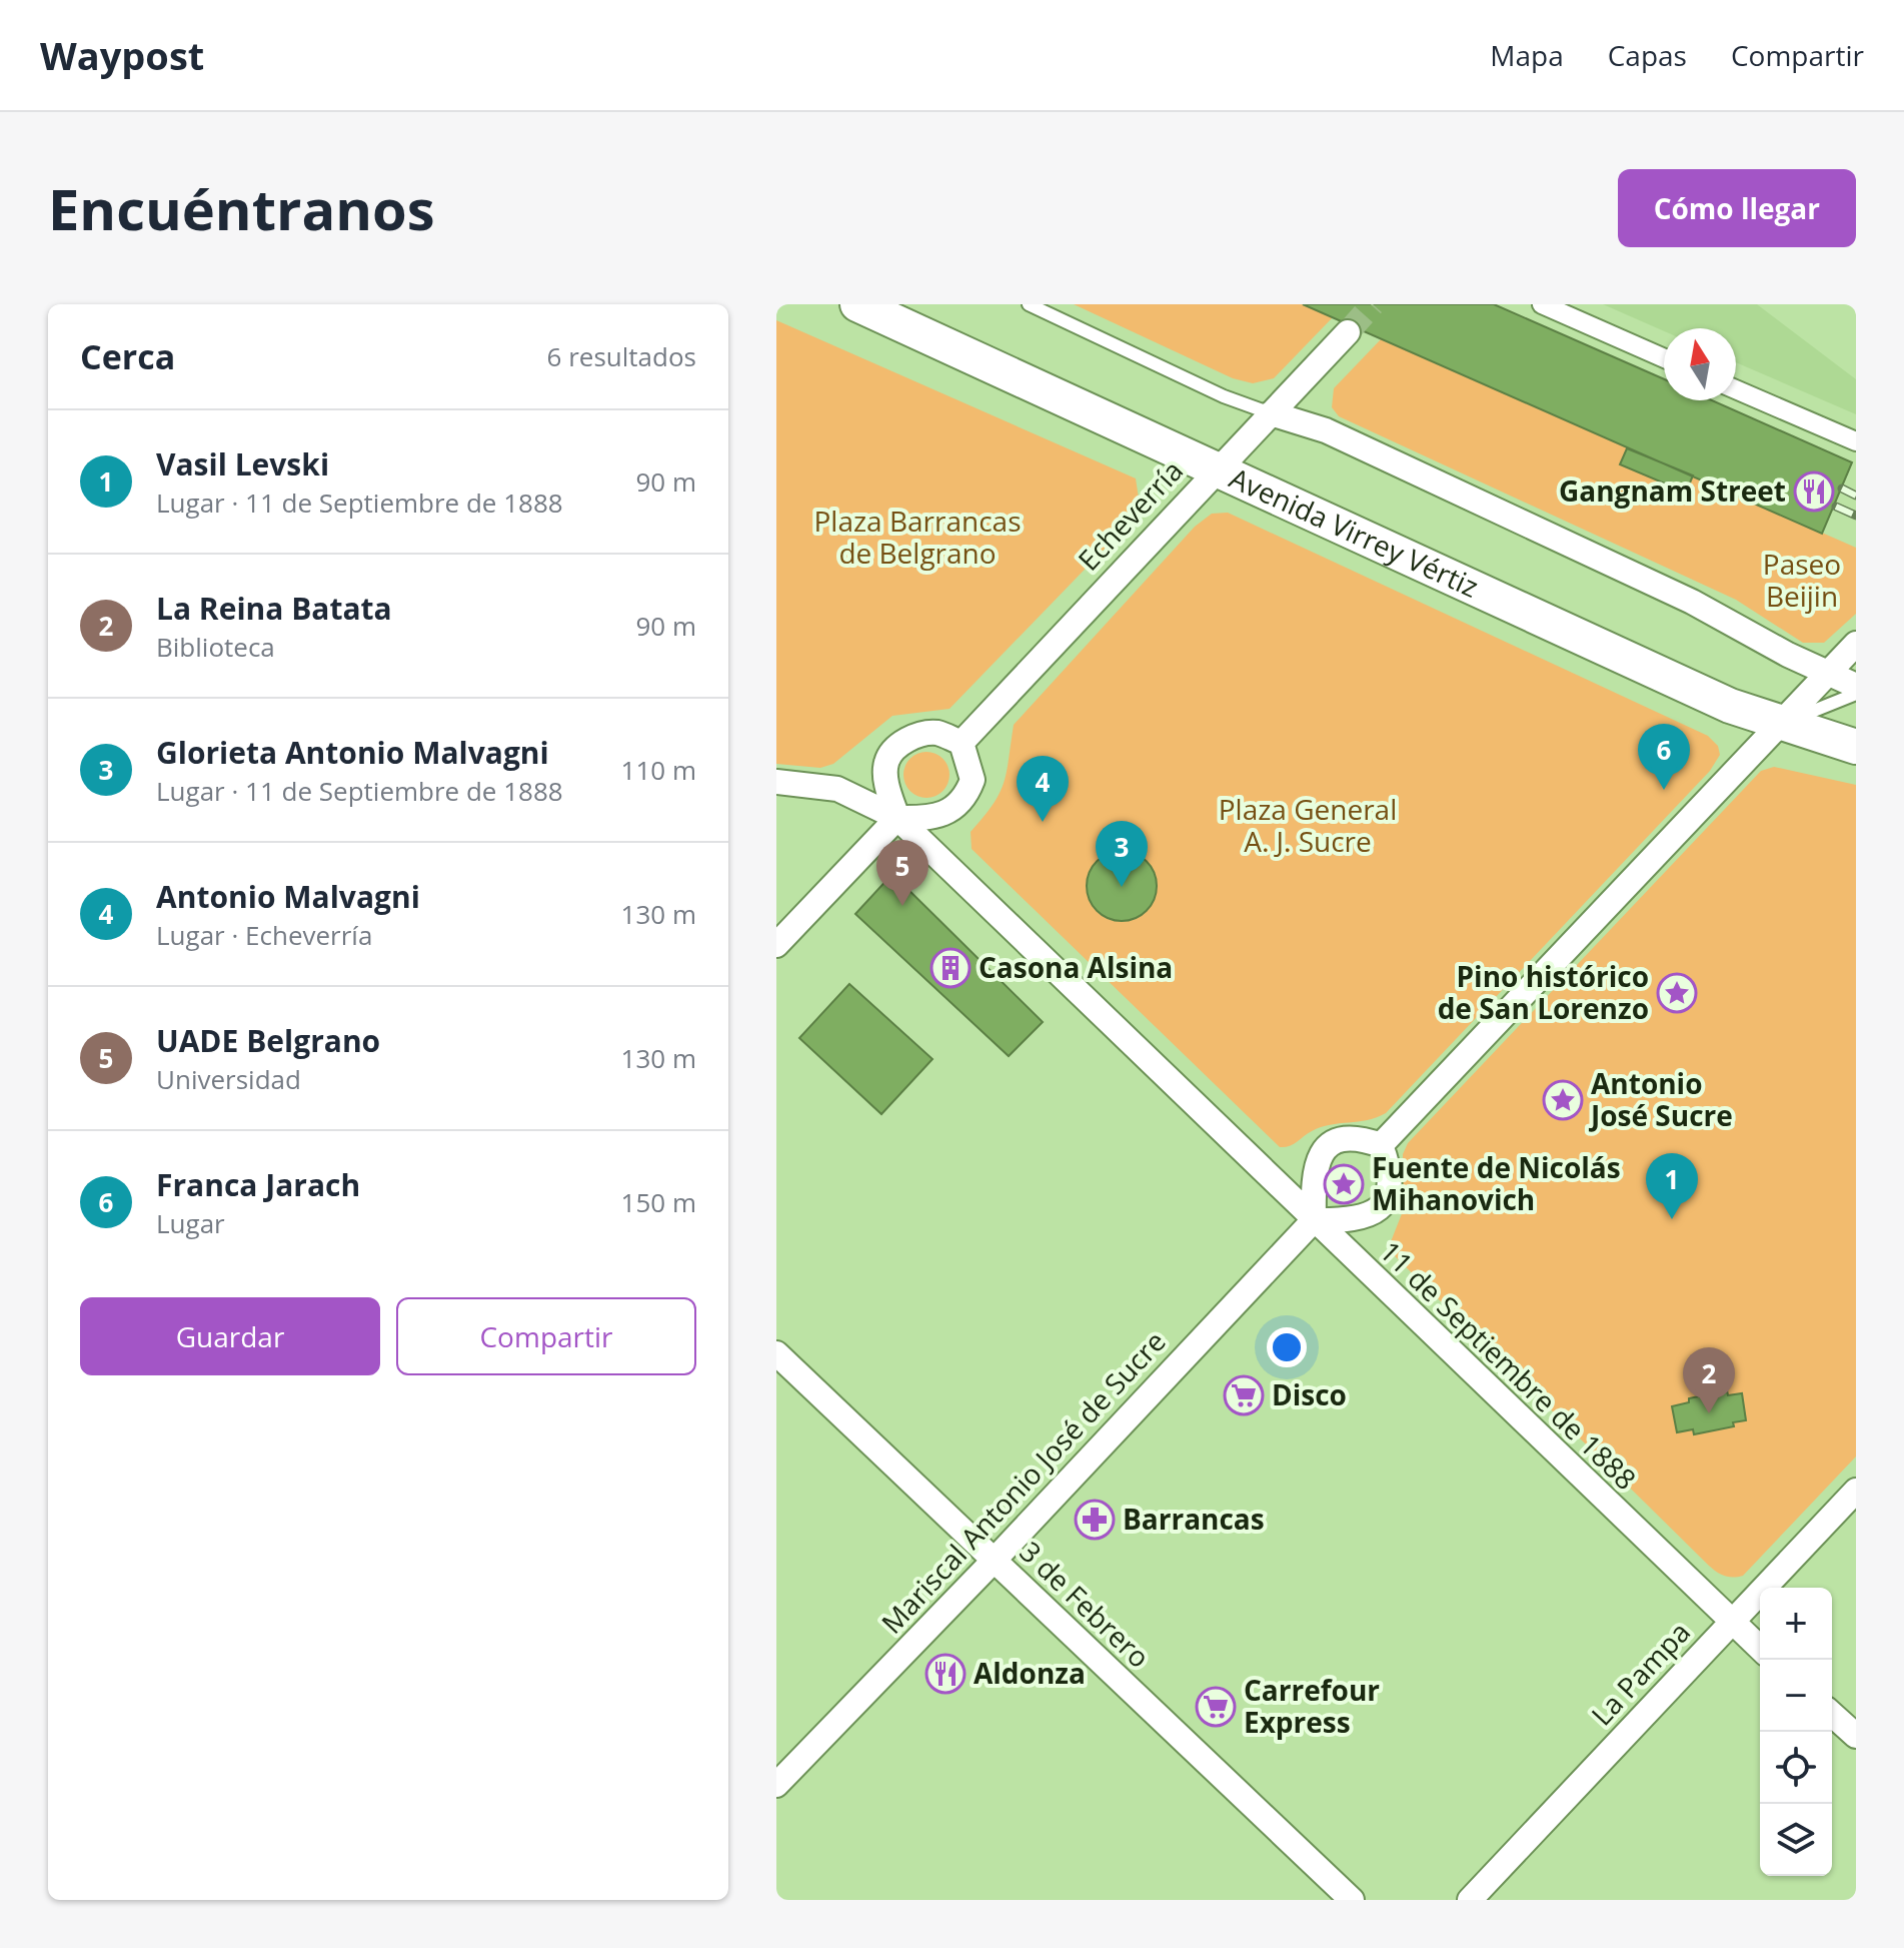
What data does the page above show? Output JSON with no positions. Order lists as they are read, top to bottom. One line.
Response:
{"streets":{"main road":["Avenida Virrey Vértiz"],"street":["Echeverría","11 de Septiembre de 1888","Mariscal Antonio José de Sucre","3 de Febrero","La Pampa"]},"crossings":[["Echeverría","Avenida Virrey Vértiz"],["Echeverría","11 de Septiembre de 1888"],["11 de Septiembre de 1888","Mariscal Antonio José de Sucre"],["11 de Septiembre de 1888","La Pampa"],["Mariscal Antonio José de Sucre","3 de Febrero"]],"parks":["Plaza Barrancas de Belgrano","Paseo Beijin","Plaza General A. J. Sucre"],"places":{"restaurant":["Gangnam Street","Aldonza"],"building":["Casona Alsina"],"place":["Pino histórico de San Lorenzo","Antonio José Sucre","Fuente de Nicolás Mihanovich"],"supermarket":["Disco","Carrefour Express"],"pharmacy":["Barrancas"]},"north":"top","page":{"header":"Waypost","nav":["Mapa","Capas","Compartir"],"buttons":["Cómo llegar",["Guardar","Compartir"]],"title":"Encuéntranos","heading":["Cerca","6 resultados"],"list":[{"mark":"1","name":"Vasil Levski","note":"Lugar · 11 de Septiembre de 1888","value":"90 m"},{"mark":"2","name":"La Reina Batata","note":"Biblioteca","value":"90 m"},{"mark":"3","name":"Glorieta Antonio Malvagni","note":"Lugar · 11 de Septiembre de 1888","value":"110 m"},{"mark":"4","name":"Antonio Malvagni","note":"Lugar · Echeverría","value":"130 m"},{"mark":"5","name":"UADE Belgrano","note":"Universidad","value":"130 m"},{"mark":"6","name":"Franca Jarach","note":"Lugar","value":"150 m"}],"pins":["6","4","3","5","1","2"],"map_buttons":["+","−"]}}
